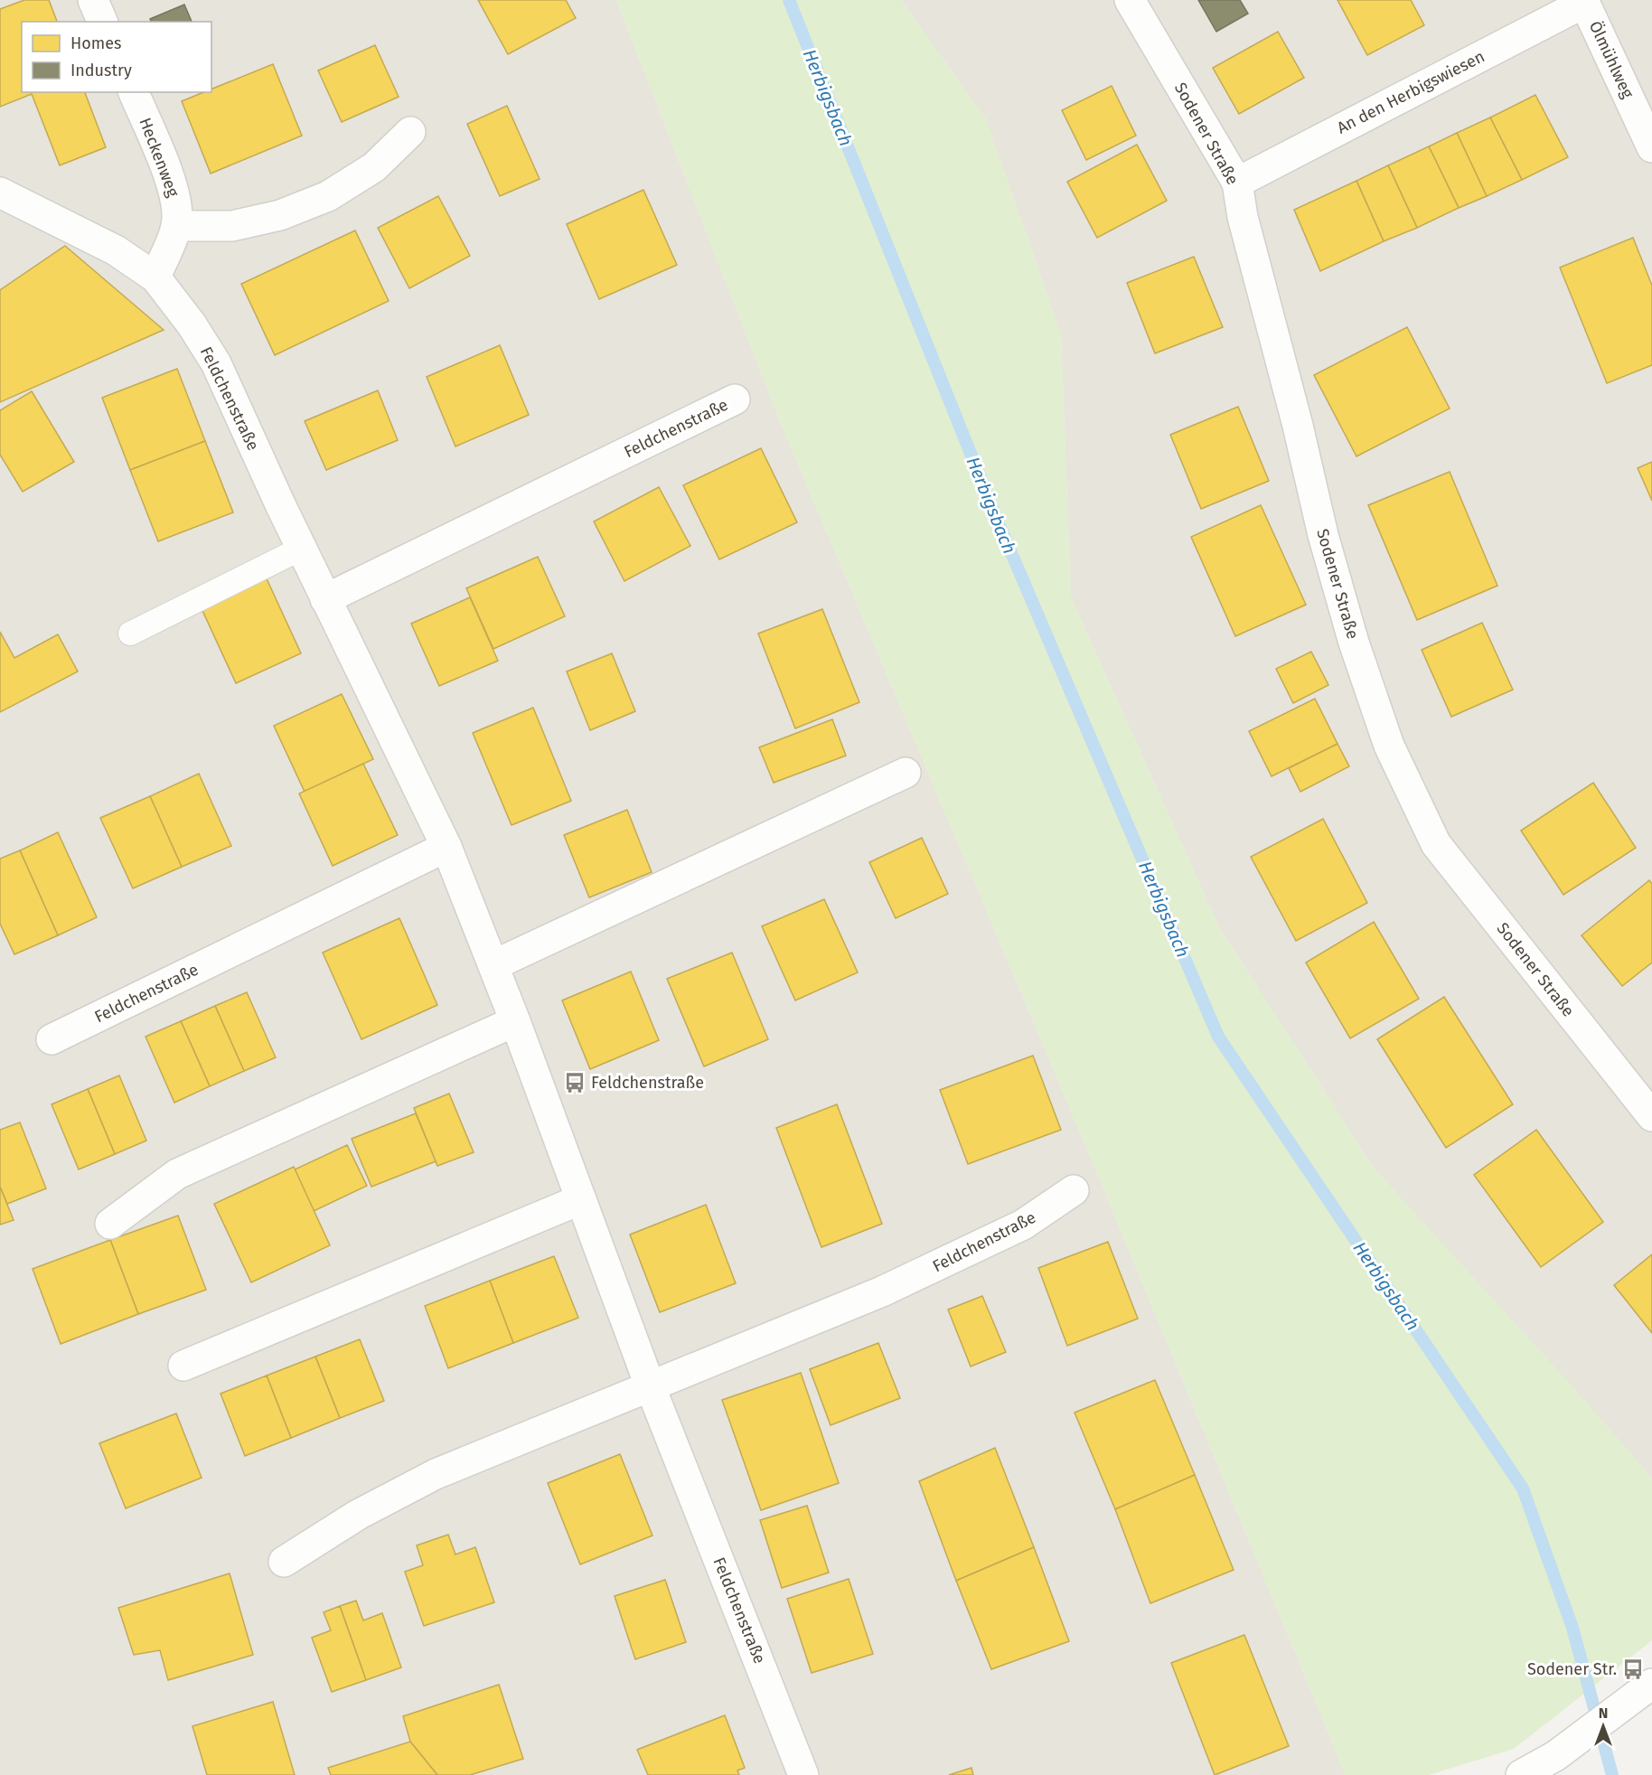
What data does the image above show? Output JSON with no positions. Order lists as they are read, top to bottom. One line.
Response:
{"streets":{"street":["Ölmühlweg","An den Herbigswiesen","Sodener Straße","Heckenweg","Feldchenstraße"]},"crossings":[["Ölmühlweg","An den Herbigswiesen"],["An den Herbigswiesen","Sodener Straße"],["Heckenweg","Feldchenstraße"]],"water":["Herbigsbach"],"places":{"bus stop":["Feldchenstraße","Sodener Str."]},"legend":["Homes","Industry"],"north":"top"}
